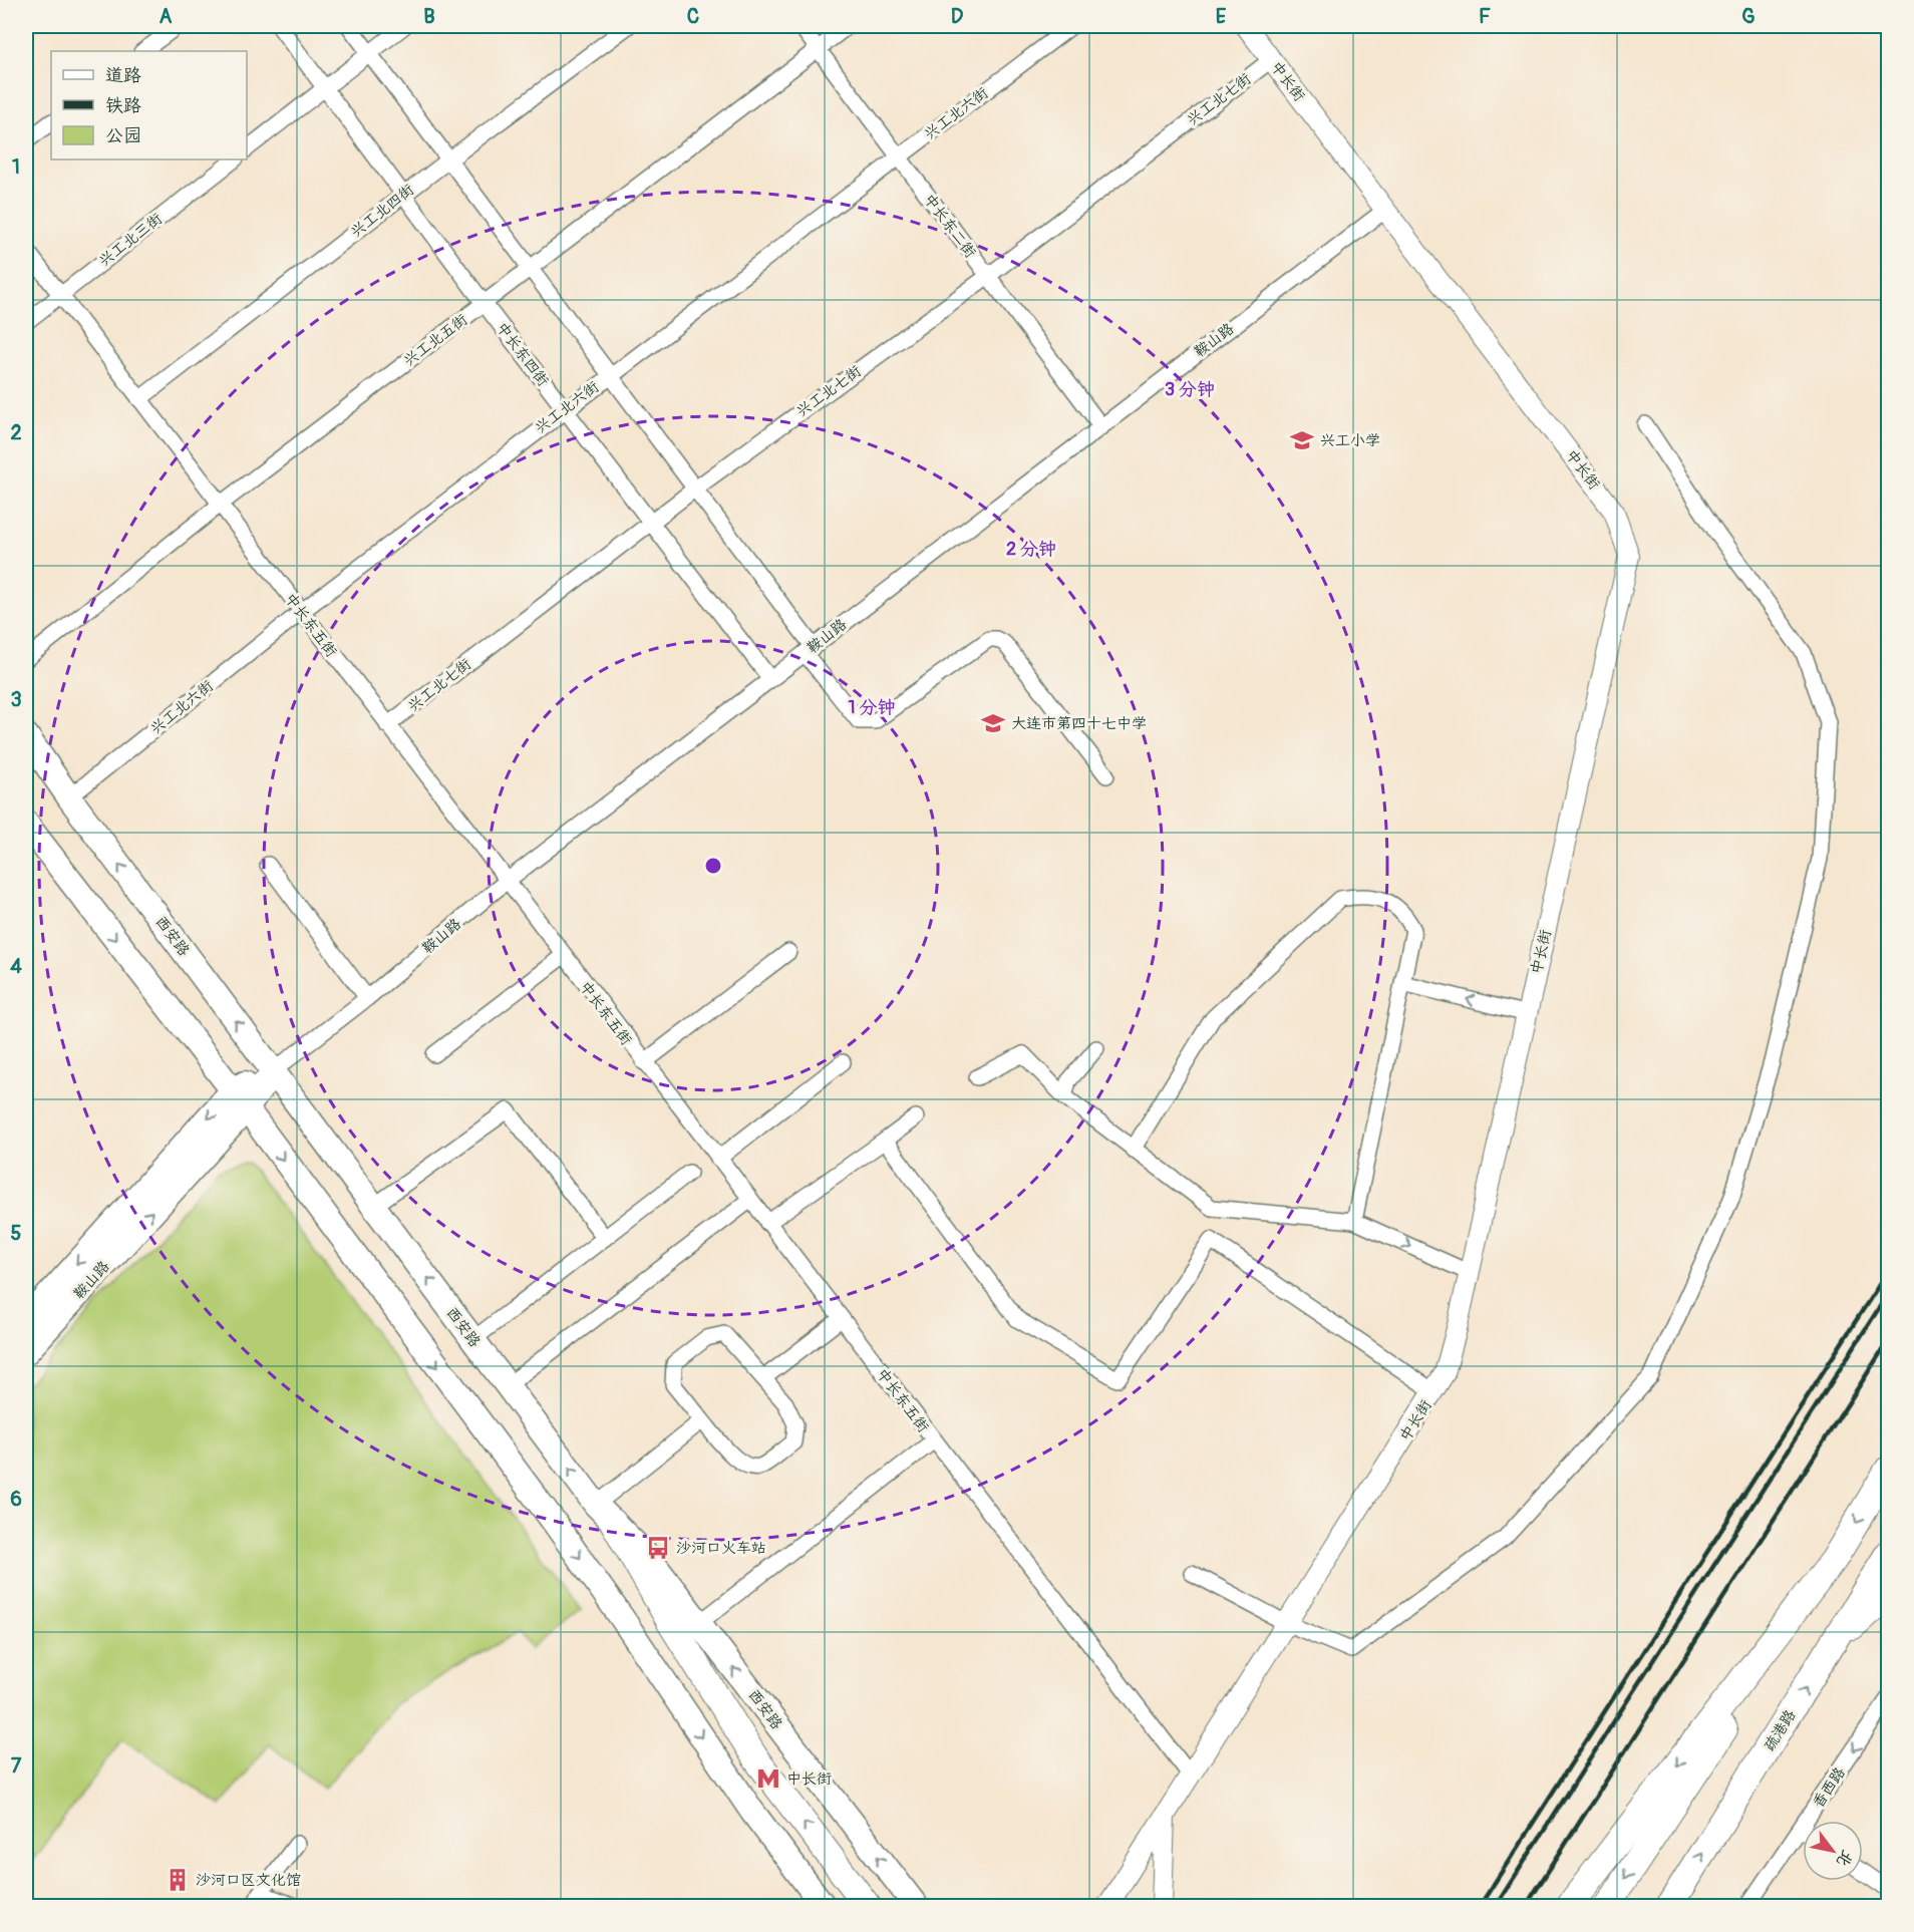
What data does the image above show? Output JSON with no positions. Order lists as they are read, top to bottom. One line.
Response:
{"streets":{"highway":["疏港路"],"main road":["鞍山路","西安路"],"street":["中长街","兴工北七街","兴工北六街","兴工北四街","中长东二街","兴工北三街","兴工北五街","中长东四街","中长东五街","香西路"]},"crossings":[["中长街","兴工北七街"],["中长街","鞍山路"],["中长街","中长东五街"],["兴工北七街","中长东二街"],["兴工北七街","中长东四街"],["兴工北七街","中长东五街"],["兴工北六街","中长东二街"],["兴工北六街","中长东四街"],["兴工北六街","中长东五街"],["兴工北六街","西安路"],["兴工北四街","中长东四街"],["兴工北四街","中长东五街"],["中长东二街","兴工北五街"],["中长东二街","鞍山路"],["兴工北三街","中长东五街"],["兴工北五街","中长东四街"],["兴工北五街","中长东五街"],["鞍山路","中长东四街"],["鞍山路","中长东五街"],["鞍山路","西安路"]],"one_way":["香西路"],"places":{"school or university":["兴工小学","大连市第四十七中学"],"bus stop":["沙河口火车站"],"metro station":["中长街"],"building":["沙河口区文化馆"]},"legend":["道路","铁路","公园"],"north":"bottom right","grid":{"columns":["A","B","C","D","E","F","G"],"rows":["1","2","3","4","5","6","7"]},"rings":["3 分钟","2 分钟","1 分钟"]}
